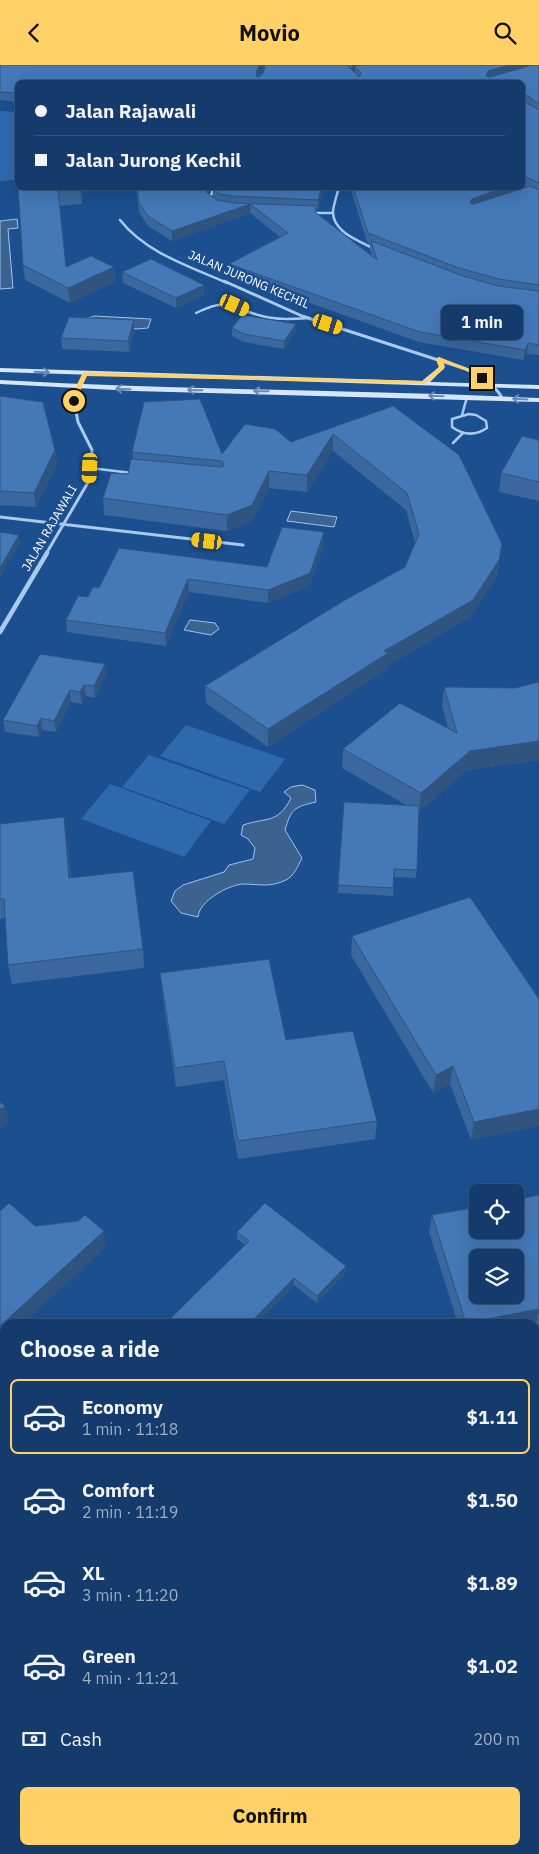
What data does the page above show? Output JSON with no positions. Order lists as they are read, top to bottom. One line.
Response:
{"streets":{"street":["JALAN JURONG KECHIL","JALAN RAJAWALI"]},"page":{"header":"Movio","banner":["Jalan Rajawali","Jalan Jurong Kechil"],"bubble":"1 min","heading":"Choose a ride","list":[{"name":"Economy","note":"1 min · 11:18","value":"$1.11"},{"name":"Comfort","note":"2 min · 11:19","value":"$1.50"},{"name":"XL","note":"3 min · 11:20","value":"$1.89"},{"name":"Green","note":"4 min · 11:21","value":"$1.02"}],"pay":["Cash","200 m"],"buttons":"Confirm"}}
